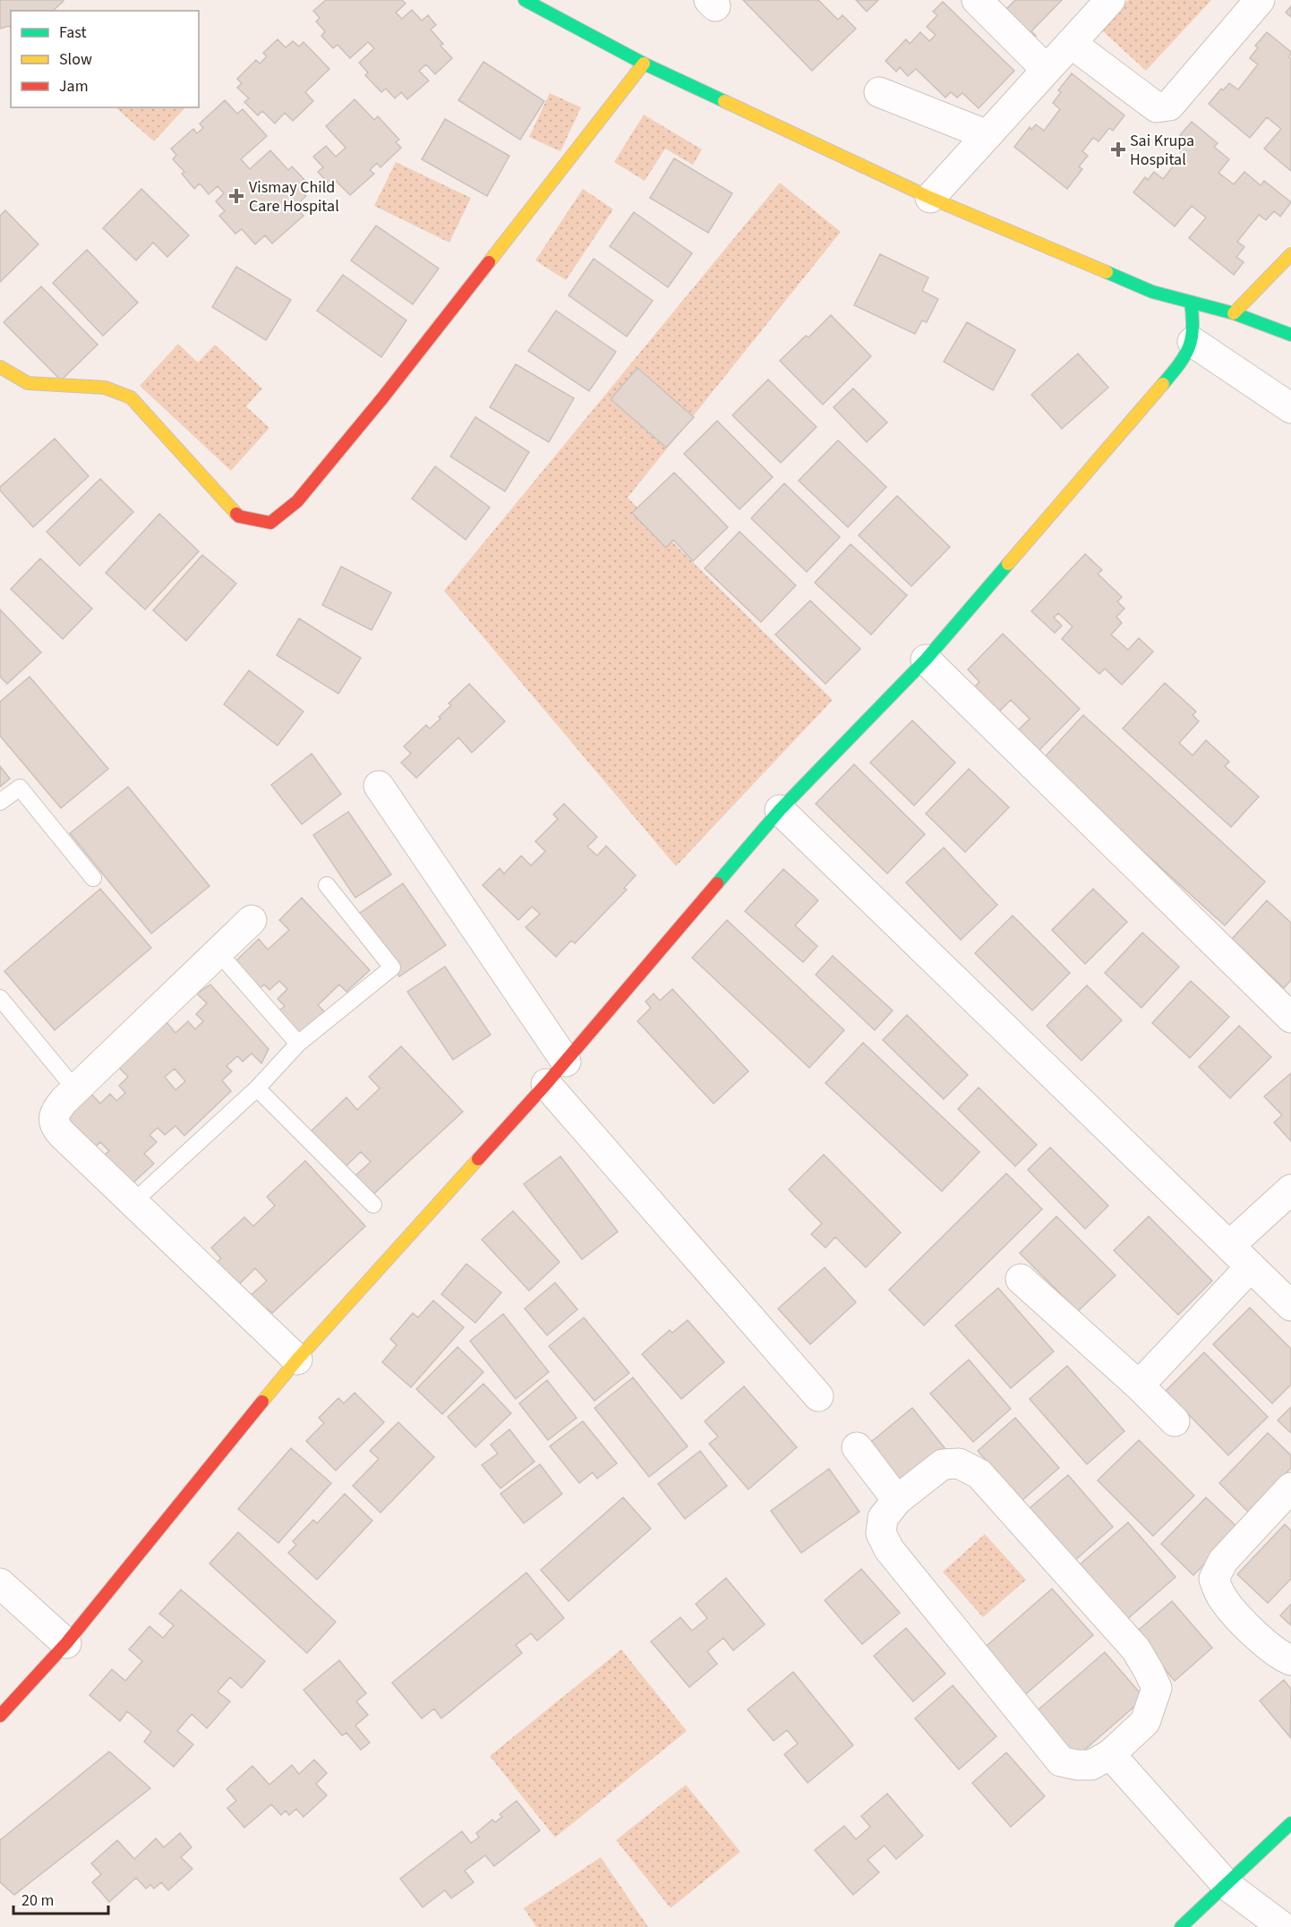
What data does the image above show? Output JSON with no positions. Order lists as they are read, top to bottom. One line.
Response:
{"places":{"health":["Sai Krupa Hospital","Vismay Child Care Hospital"]},"legend":["Fast","Slow","Jam"],"scale_bar":"20 m"}
